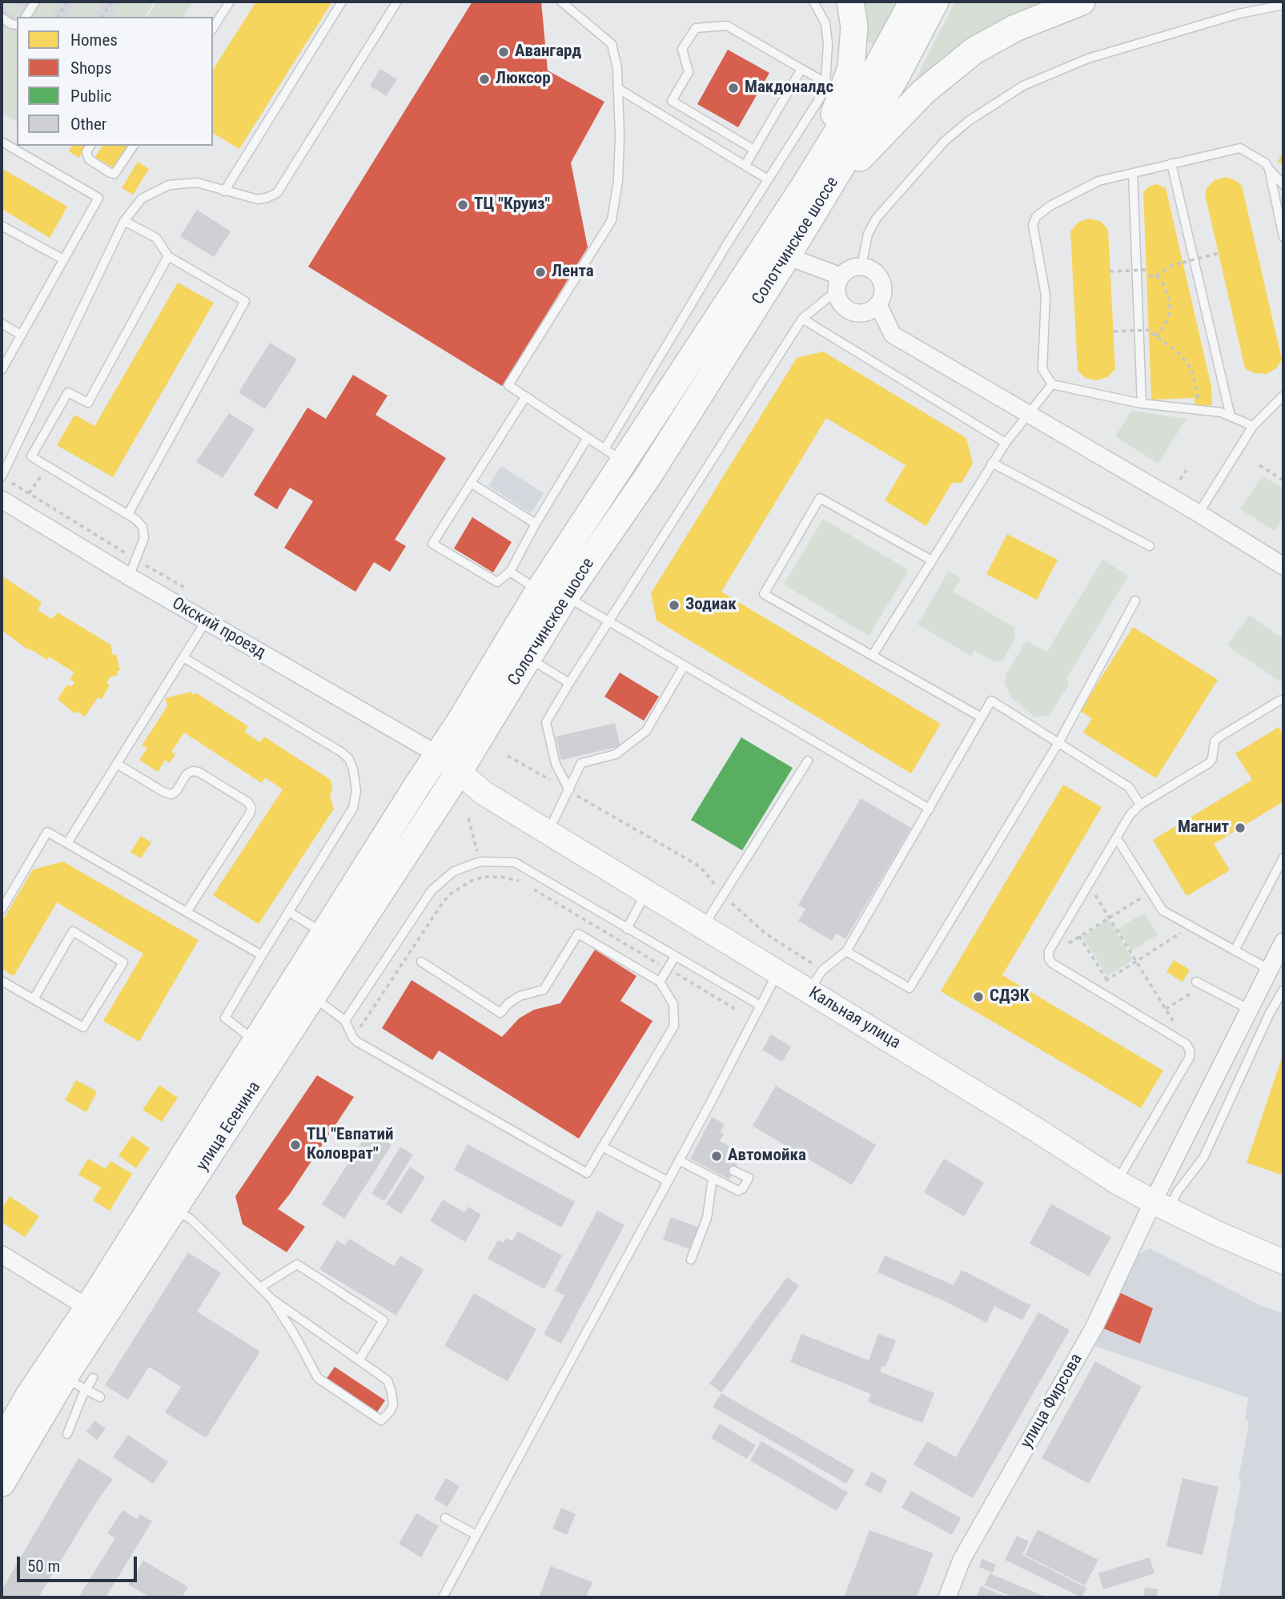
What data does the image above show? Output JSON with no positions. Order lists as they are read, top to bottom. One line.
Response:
{"streets":{"main road":["Солотчинское шоссе","улица Есенина"],"street":["Окский проезд","Кальная улица","улица Фирсова"]},"crossings":[["Солотчинское шоссе","Окский проезд"],["Солотчинское шоссе","Кальная улица"],["Солотчинское шоссе","улица Есенина"],["Окский проезд","Кальная улица"],["Окский проезд","улица Есенина"],["Кальная улица","улица Есенина"],["Кальная улица","улица Фирсова"]],"places":["Авангард","Люксор","Макдоналдс","ТЦ \"Круиз\"","Лента","Зодиак","Магнит","СДЭК","ТЦ \"Евпатий Коловрат\"","Автомойка"],"legend":["Homes","Shops","Public","Other"],"scale_bar":"50 m"}
